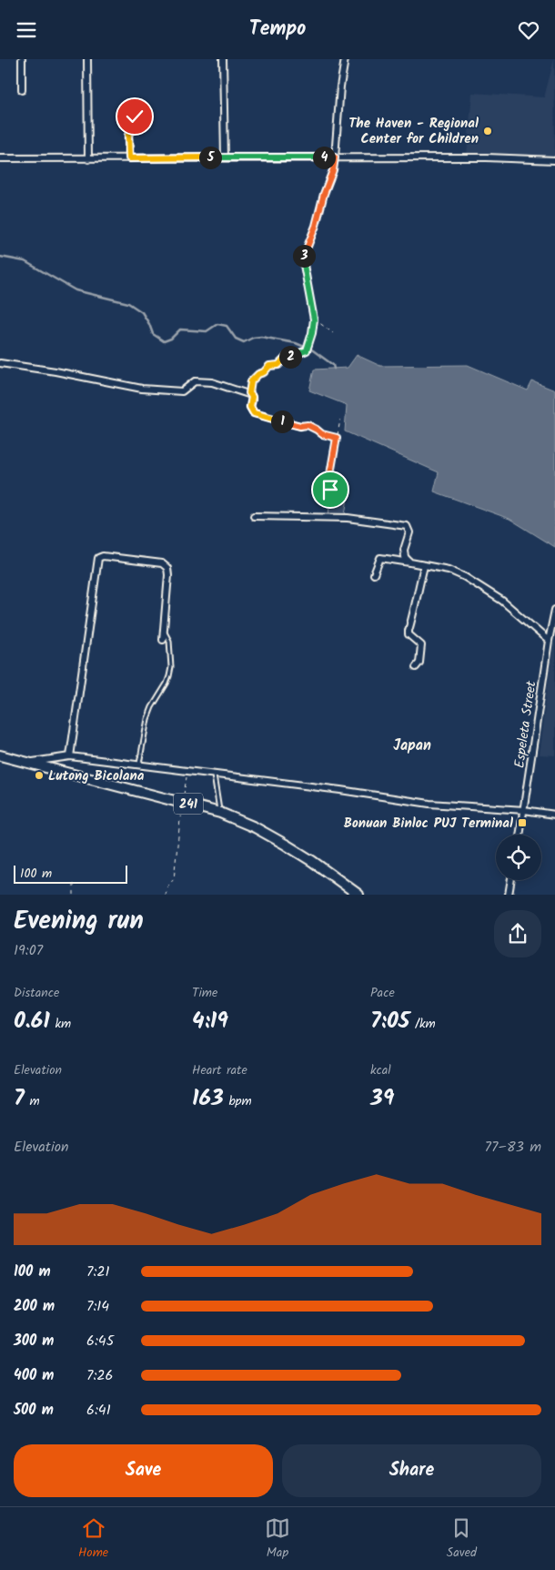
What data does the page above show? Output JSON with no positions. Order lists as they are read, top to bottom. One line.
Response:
{"streets":{"main road":["241"],"street":["Espeleta Street"]},"districts":["Japan"],"places":{"other":["The Haven - Regional Center for Children","Lutong Bicolana"],"transit":["Bonuan Binloc PUJ Terminal"]},"scale_bar":"100 m","page":{"header":"Tempo","pins":["4","5","3","2","1"],"scale":"100 m","heading":["Evening run","19:07"],"stats":[["Distance","0.61 km"],["Time","4:19"],["Pace","7:05 /km"],["Elevation","7 m"],["Heart rate","163 bpm"],["kcal","39"]],"chart":["Elevation","77–83 m"],"list":[{"name":"100 m","note":"7:21"},{"name":"200 m","note":"7:14"},{"name":"300 m","note":"6:45"},{"name":"400 m","note":"7:26"},{"name":"500 m","note":"6:41"}],"buttons":["Save","Share"],"tabs":["Home","Map","Saved"]}}
